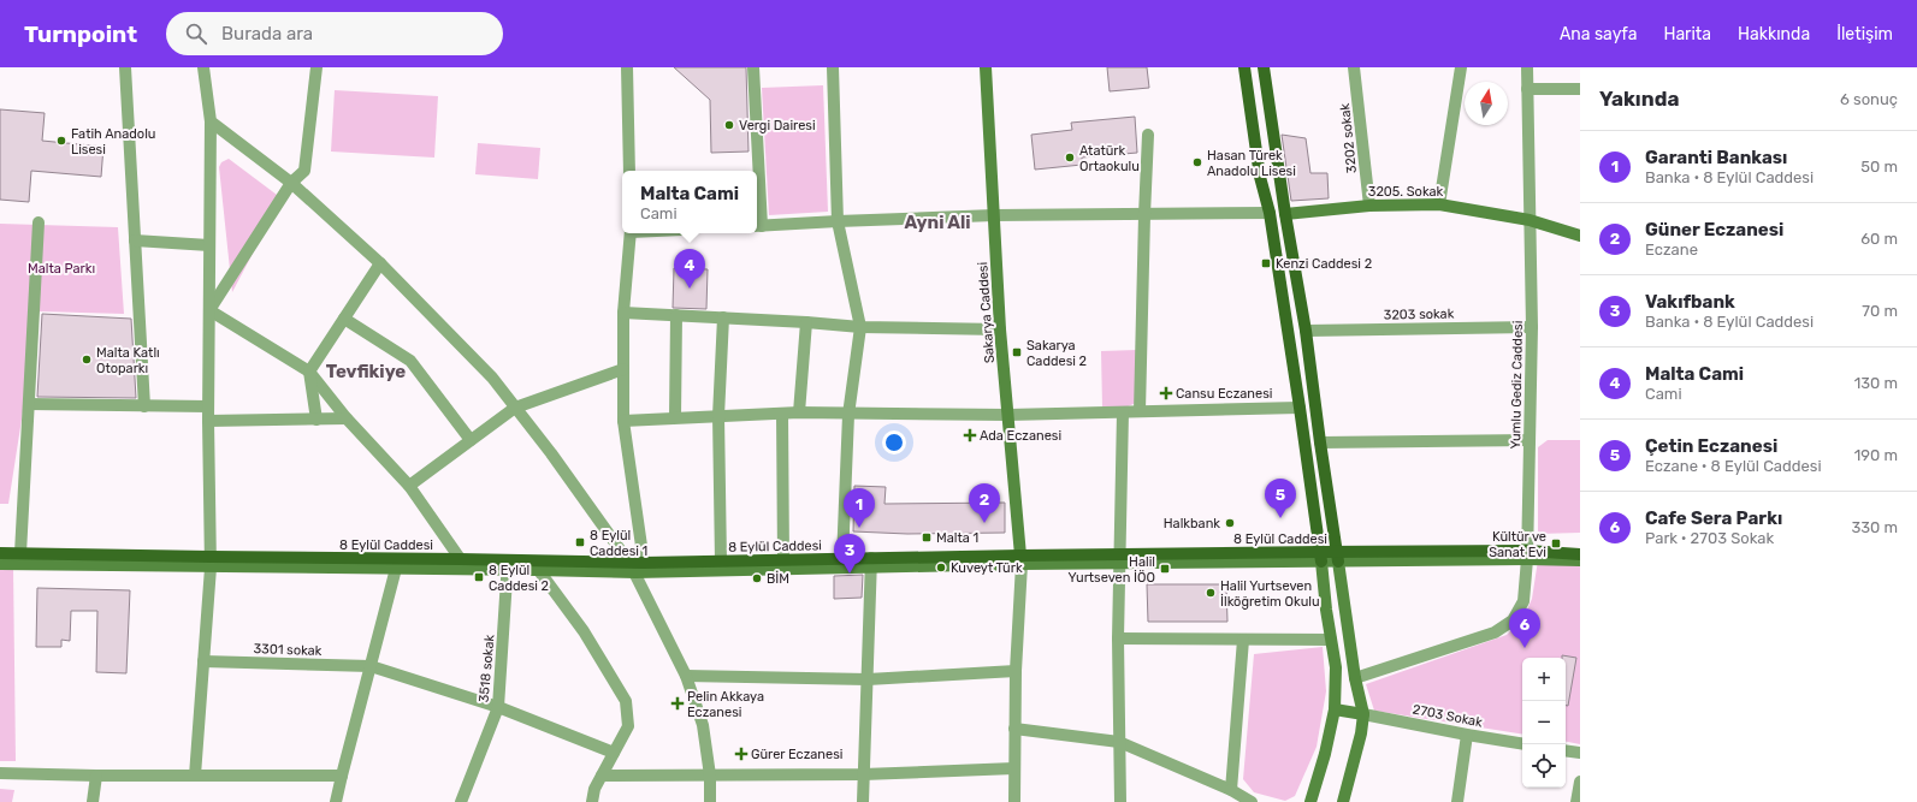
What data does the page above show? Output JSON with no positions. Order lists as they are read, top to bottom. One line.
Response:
{"streets":{"main road":["3205. Sokak","Sakarya Caddesi","8 Eylül Caddesi"],"street":["3202 sokak","3203 sokak","Yumlu Gediz Caddesi","3301 sokak","3518 sokak","2703 Sokak"]},"crossings":[["3202 sokak","3205. Sokak"],["3205. Sokak","Yumlu Gediz Caddesi"],["Sakarya Caddesi","8 Eylül Caddesi"],["3203 sokak","Yumlu Gediz Caddesi"],["Yumlu Gediz Caddesi","8 Eylül Caddesi"],["8 Eylül Caddesi","3518 sokak"],["3301 sokak","3518 sokak"]],"districts":["Ayni Ali","Tevfikiye"],"parks":["Malta Parkı"],"places":{"other":["Vergi Dairesi","Fatih Anadolu Lisesi","Atatürk Ortaokulu","Hasan Türek Anadolu Lisesi","Malta Katlı Otoparkı","Halkbank","Kuveyt Türk","BİM","Halil Yurtseven İlköğretim Okulu"],"transit":["Kenzi Caddesi 2","Sakarya Caddesi 2","Malta 1","8 Eylül Caddesi 1","Kültür ve Sanat Evi","Halil Yurtseven İÖO","8 Eylül Caddesi 2"],"health":["Cansu Eczanesi","Ada Eczanesi","Pelin Akkaya Eczanesi","Gürer Eczanesi"]},"north":"top","page":{"header":"Turnpoint","search":"Burada ara","nav":["Ana sayfa","Harita","Hakkında","İletişim"],"heading":["Yakında","6 sonuç"],"list":[{"mark":"1","name":"Garanti Bankası","note":"Banka · 8 Eylül Caddesi","value":"50 m"},{"mark":"2","name":"Güner Eczanesi","note":"Eczane","value":"60 m"},{"mark":"3","name":"Vakıfbank","note":"Banka · 8 Eylül Caddesi","value":"70 m"},{"mark":"4","name":"Malta Cami","note":"Cami","value":"130 m"},{"mark":"5","name":"Çetin Eczanesi","note":"Eczane · 8 Eylül Caddesi","value":"190 m"},{"mark":"6","name":"Cafe Sera Parkı","note":"Park · 2703 Sokak","value":"330 m"}],"popup":["Malta Cami","Cami"],"pins":["4","5","2","1","3","6"],"map_buttons":["+","−"]}}
